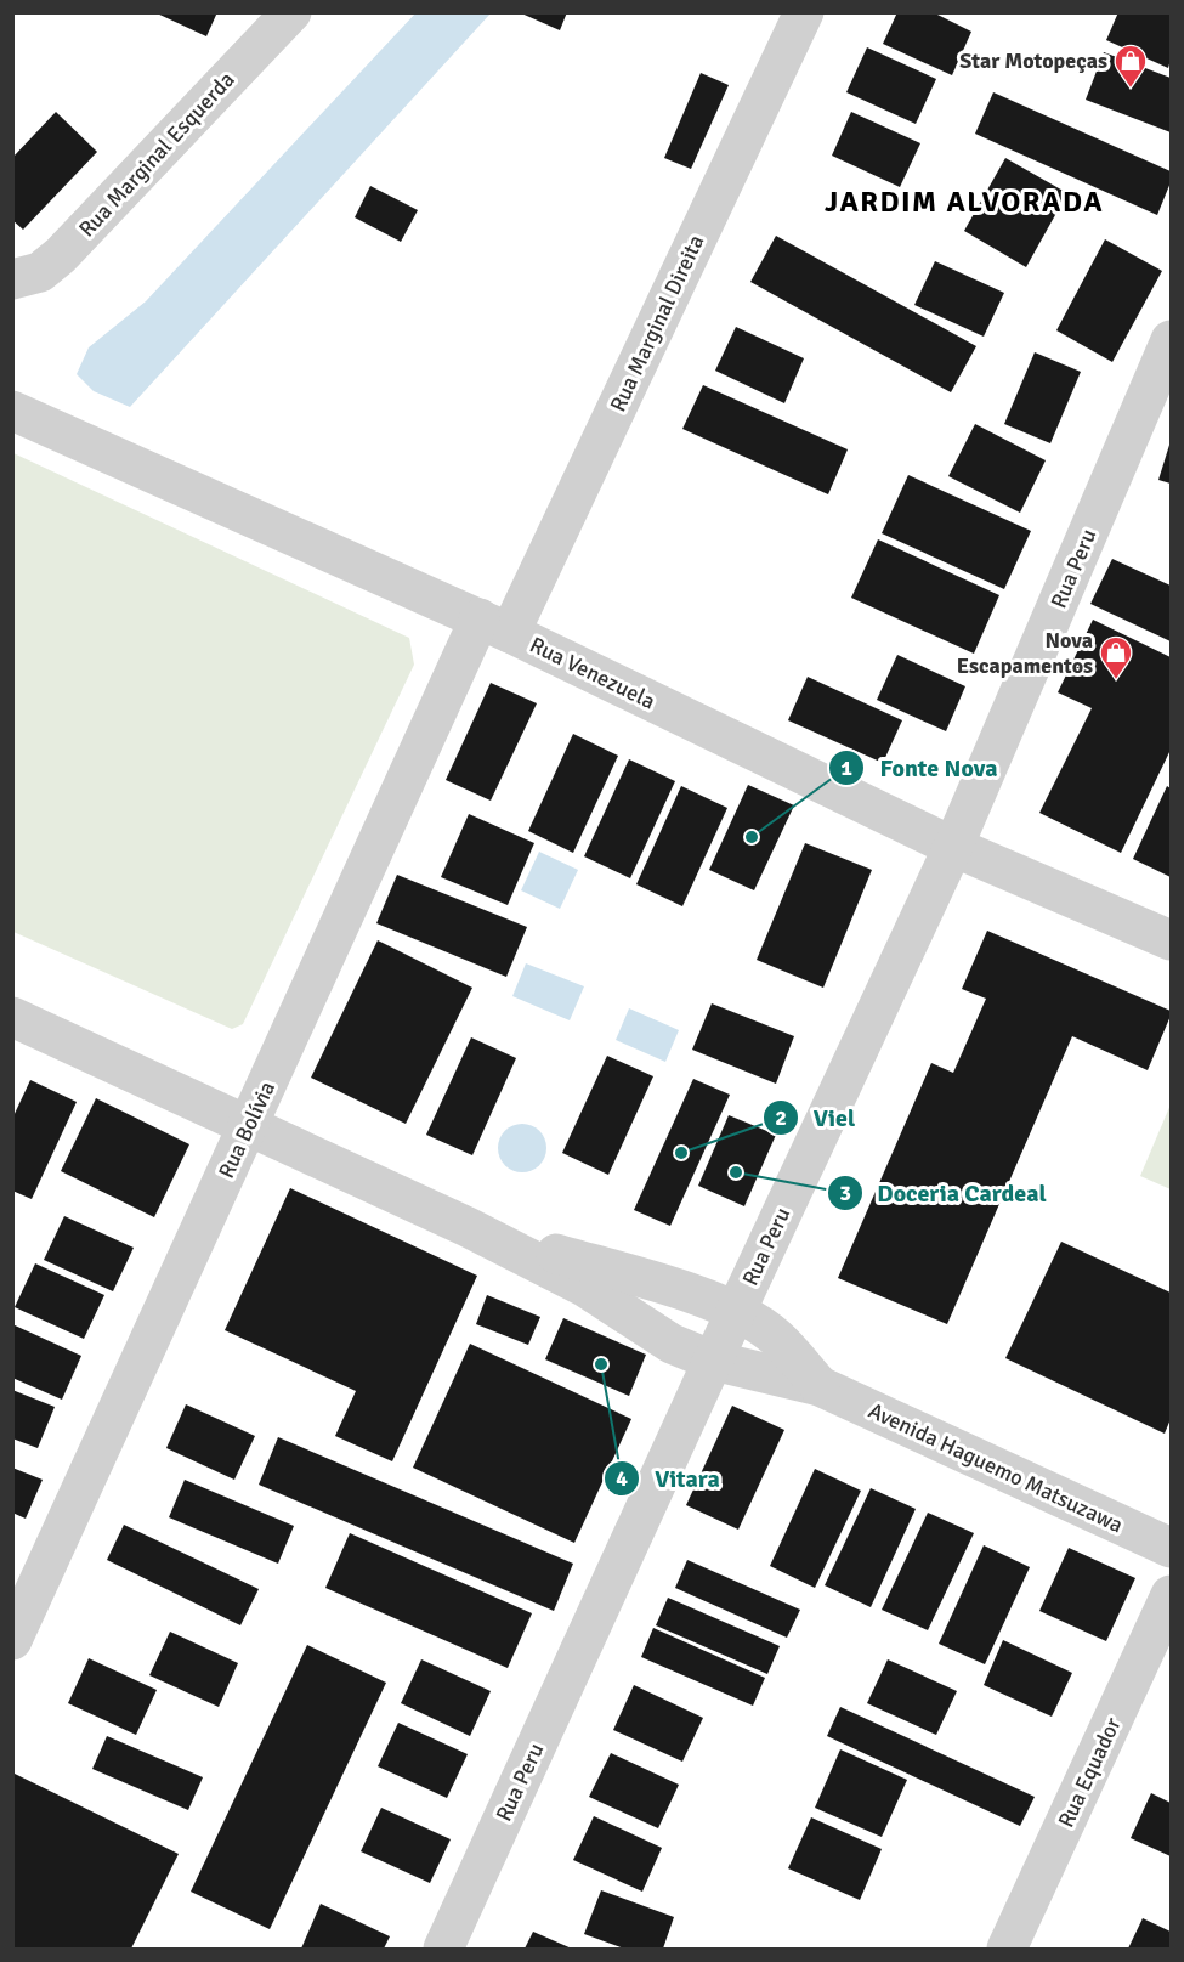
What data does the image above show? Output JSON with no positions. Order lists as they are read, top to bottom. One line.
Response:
{"streets":{"street":["Rua Marginal Esquerda","Rua Marginal Direita","Rua Peru","Rua Venezuela","Rua Bolívia","Avenida Haguemo Matsuzawa","Rua Equador"]},"crossings":[["Rua Marginal Direita","Rua Venezuela"],["Rua Marginal Direita","Rua Bolívia"],["Rua Peru","Rua Venezuela"],["Rua Peru","Avenida Haguemo Matsuzawa"],["Rua Venezuela","Rua Bolívia"],["Rua Bolívia","Avenida Haguemo Matsuzawa"]],"districts":["JARDIM ALVORADA"],"places":{"shop":["Star Motopeças","Nova Escapamentos"],"other":["Fonte Nova","Viel","Doceria Cardeal","Vitara"]}}
